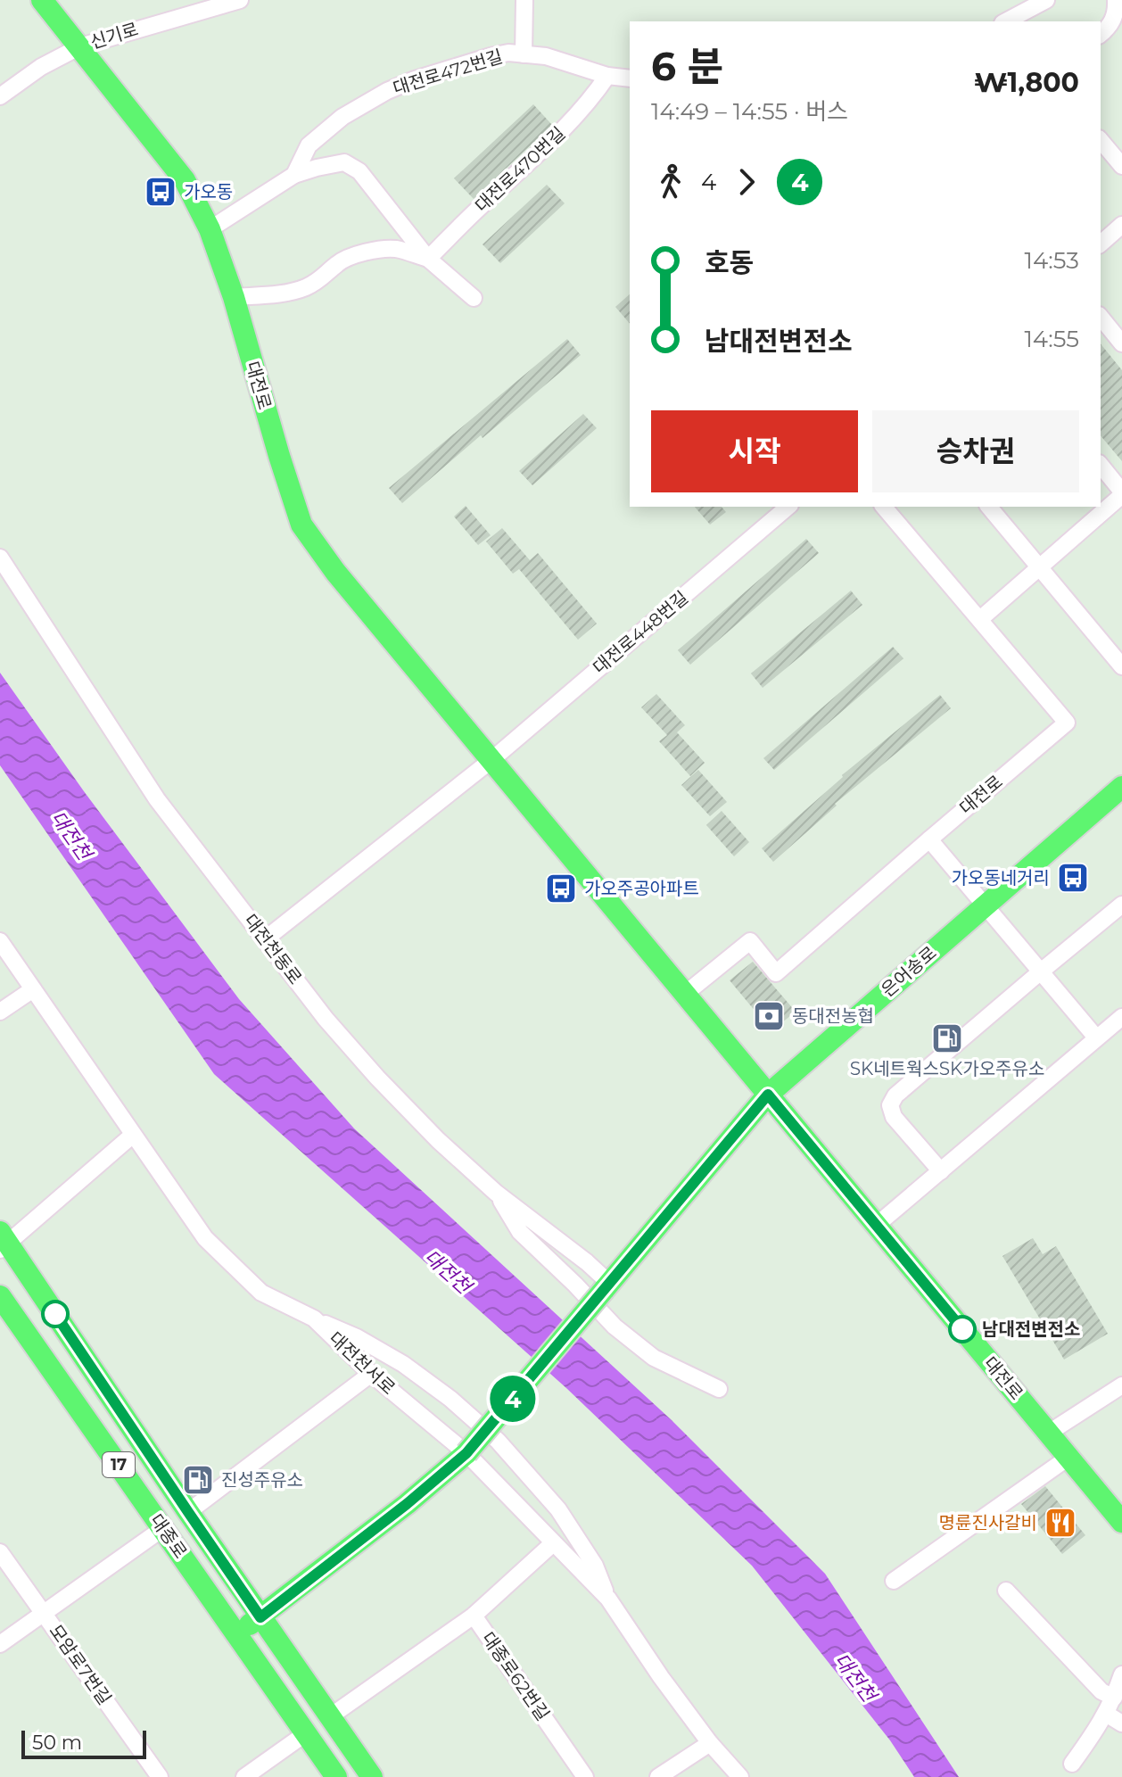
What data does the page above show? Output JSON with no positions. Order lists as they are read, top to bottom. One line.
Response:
{"streets":{"main road":["대전로","은어송로","17","대종로"],"street":["신기로","대전로472번길","대전로470번길","대전로448번길","대전천동로","대전천서로","모암로7번길","대종로62번길"]},"crossings":[["신기로","대전로"],["대전로472번길","대전로470번길"],["대전로472번길","대전로"],["대전로","대전로448번길"],["대전로","은어송로"],["대전천동로","은어송로"],["은어송로","대전천서로"],["대전천서로","대종로"],["대종로","대종로62번길"]],"water":["대전천"],"places":{"bus stop":["가오동","가오동네거리","가오주공아파트"],"bank":["동대전농협"],"fuel station":["SK네트웍스SK가오주유소","진성주유소"],"other":["남대전변전소"],"restaurant":["명륜진사갈비"]},"lines":["bus line 4"],"scale_bar":"50 m","page":{"on_map":"4","heading":["6 분","14:49 – 14:55 · 버스","₩1,800"],"legs":["4","4"],"list":[{"name":"호동","value":"14:53"},{"name":"남대전변전소","value":"14:55"}],"buttons":["시작","승차권"],"scale":"50 m"}}
